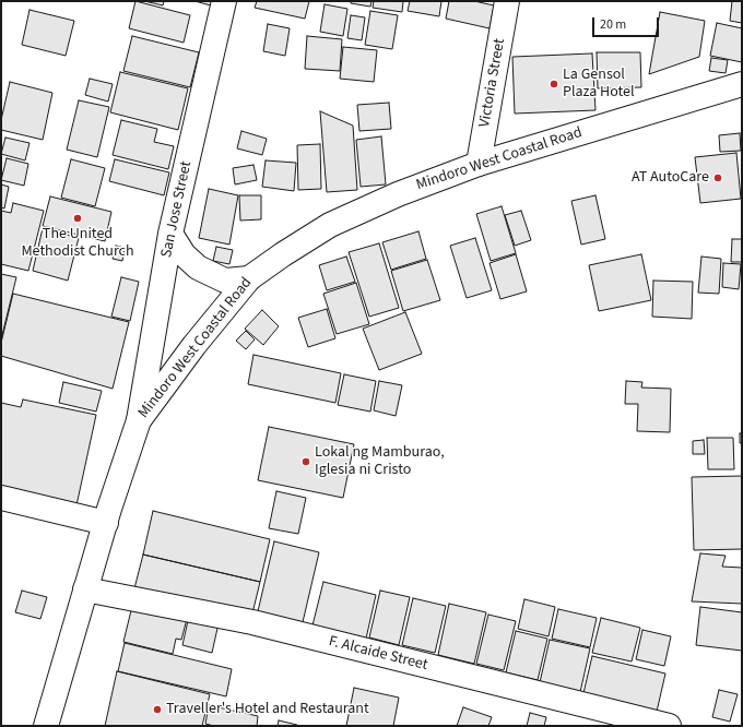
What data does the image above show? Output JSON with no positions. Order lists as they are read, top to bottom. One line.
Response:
{"streets":{"street":["Victoria Street","Mindoro West Coastal Road","San Jose Street","F. Alcaide Street"]},"crossings":[["Victoria Street","Mindoro West Coastal Road"],["Mindoro West Coastal Road","San Jose Street"],["Mindoro West Coastal Road","F. Alcaide Street"]],"places":["La Gensol Plaza Hotel","AT AutoCare","The United Methodist Church","Lokal ng Mamburao, Iglesia ni Cristo","Traveller's Hotel and Restaurant"],"scale_bar":"20 m"}
